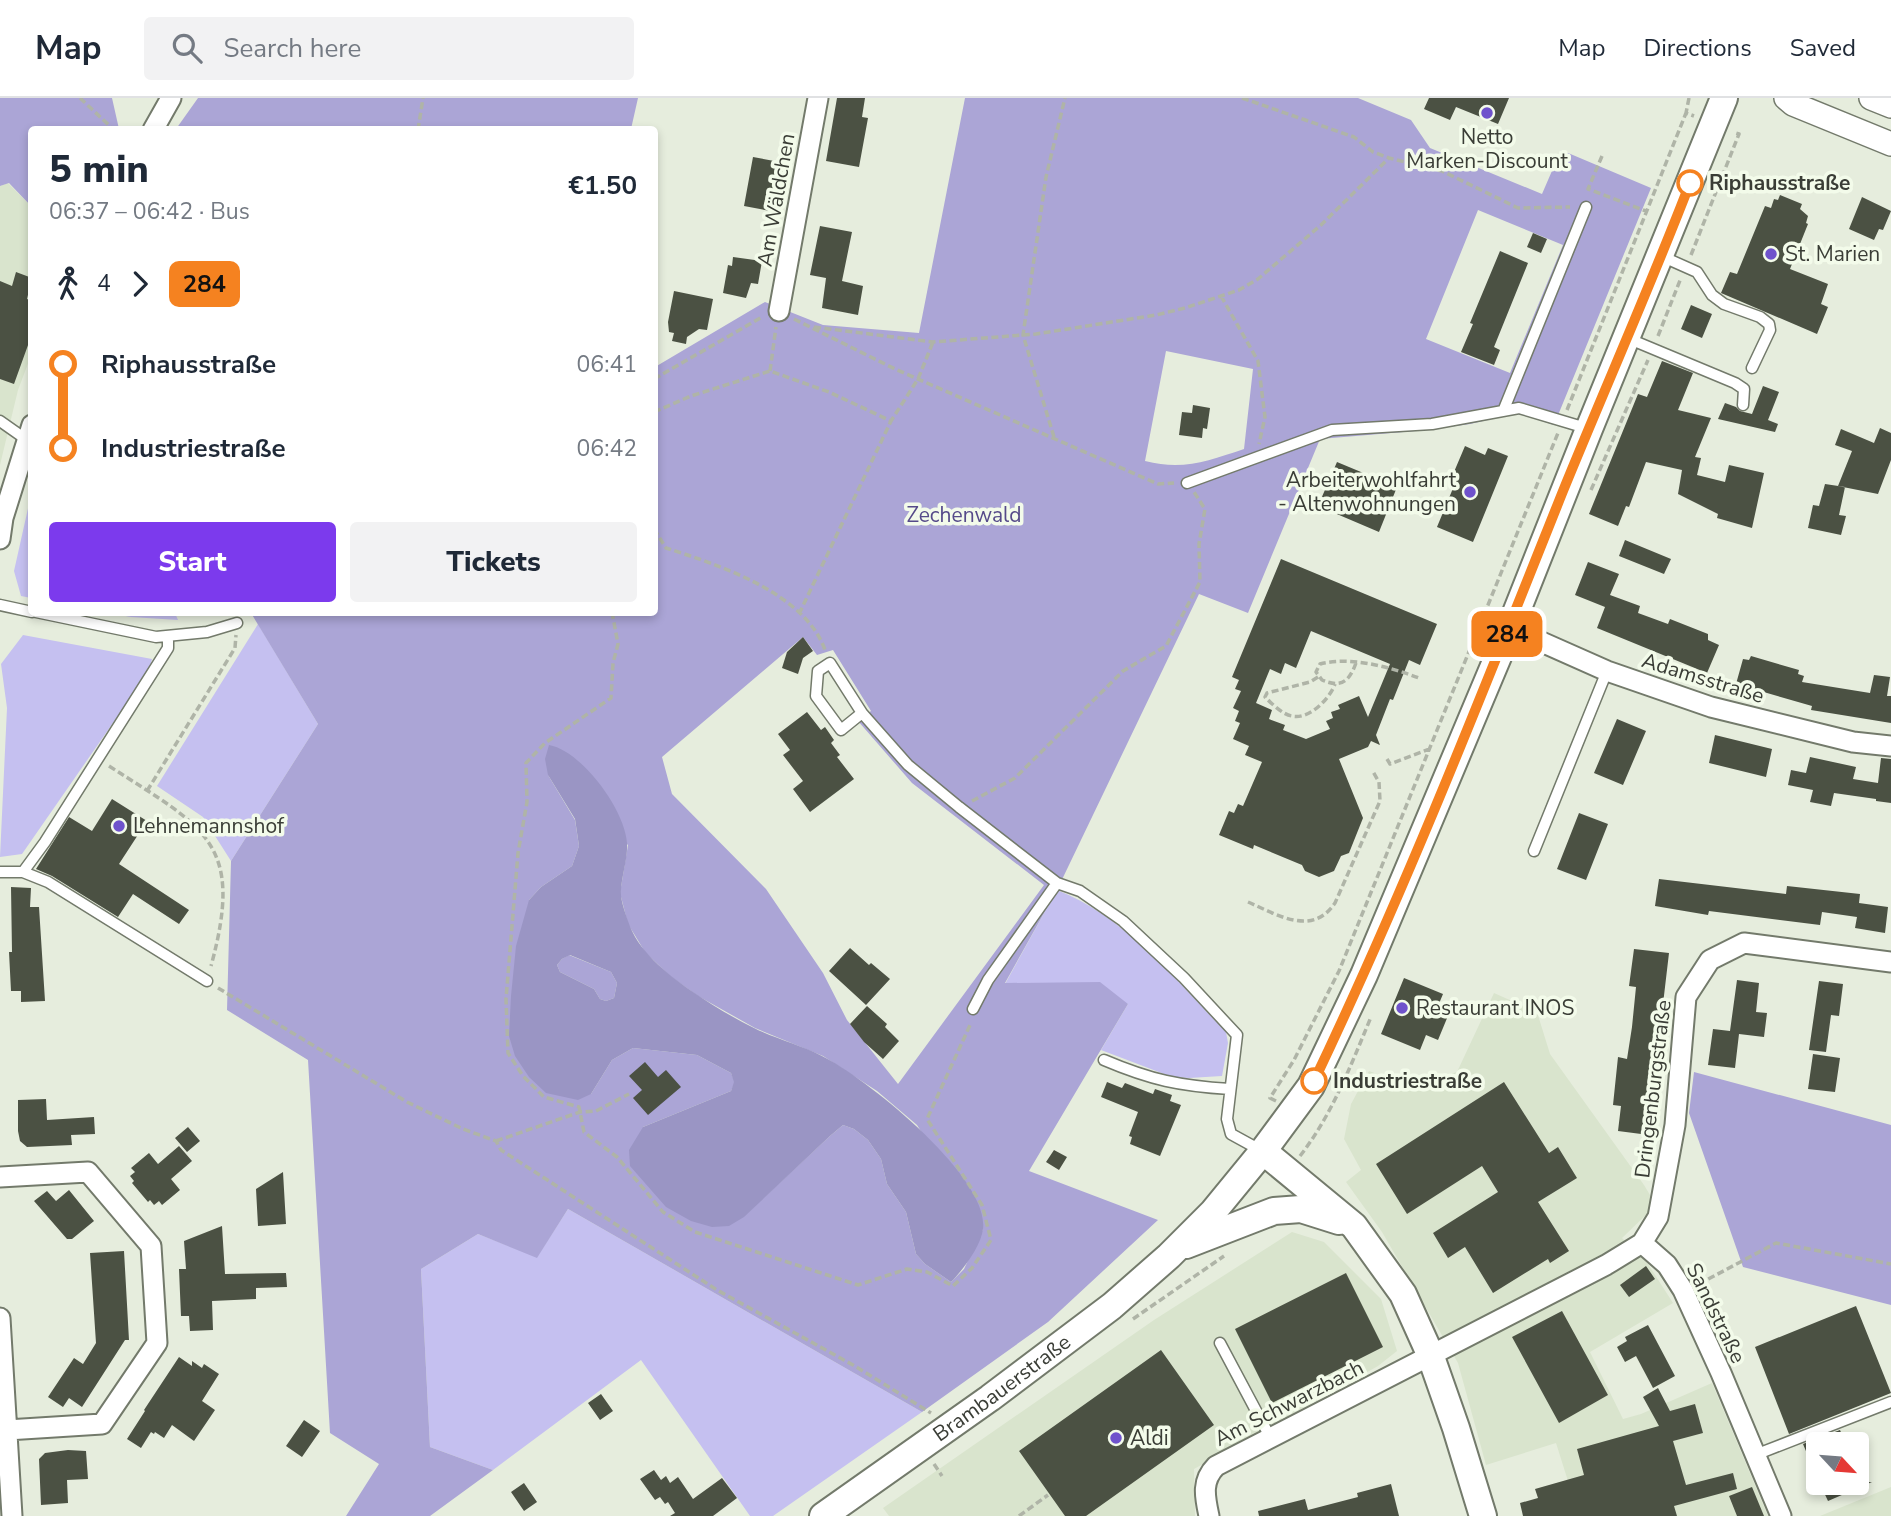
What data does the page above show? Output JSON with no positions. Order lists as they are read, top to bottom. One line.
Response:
{"streets":{"main road":["Brambauerstraße"],"street":["Am Wäldchen","Adamsstraße","Dringenburgstraße","Sandstraße","Am Schwarzbach"]},"crossings":[["Adamsstraße","Brambauerstraße"],["Dringenburgstraße","Sandstraße"]],"parks":["Zechenwald"],"places":["Netto Marken-Discount","Riphausstraße","St. Marien","Arbeiterwohlfahrt - Altenwohnungen","Lehnemannshof","Restaurant INOS","Industriestraße","Aldi"],"lines":["bus line 284"],"north":"bottom right","page":{"header":"Map","search":"Search here","nav":["Map","Directions","Saved"],"on_map":"284","heading":["5 min","06:37 – 06:42 · Bus","€1.50"],"legs":["4","284"],"list":[{"name":"Riphausstraße","value":"06:41"},{"name":"Industriestraße","value":"06:42"}],"buttons":["Start","Tickets"]}}
